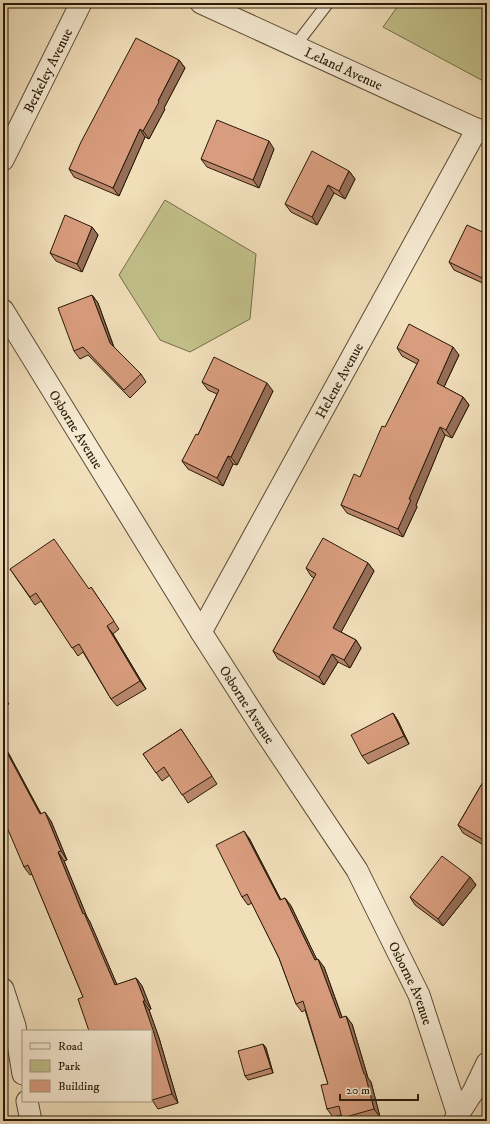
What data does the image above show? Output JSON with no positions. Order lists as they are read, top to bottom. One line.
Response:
{"streets":{"street":["Leland Avenue","Berkeley Avenue","Helene Avenue","Osborne Avenue"]},"crossings":[["Leland Avenue","Helene Avenue"],["Helene Avenue","Osborne Avenue"]],"legend":["Road","Park","Building"],"scale_bar":"20 m"}
